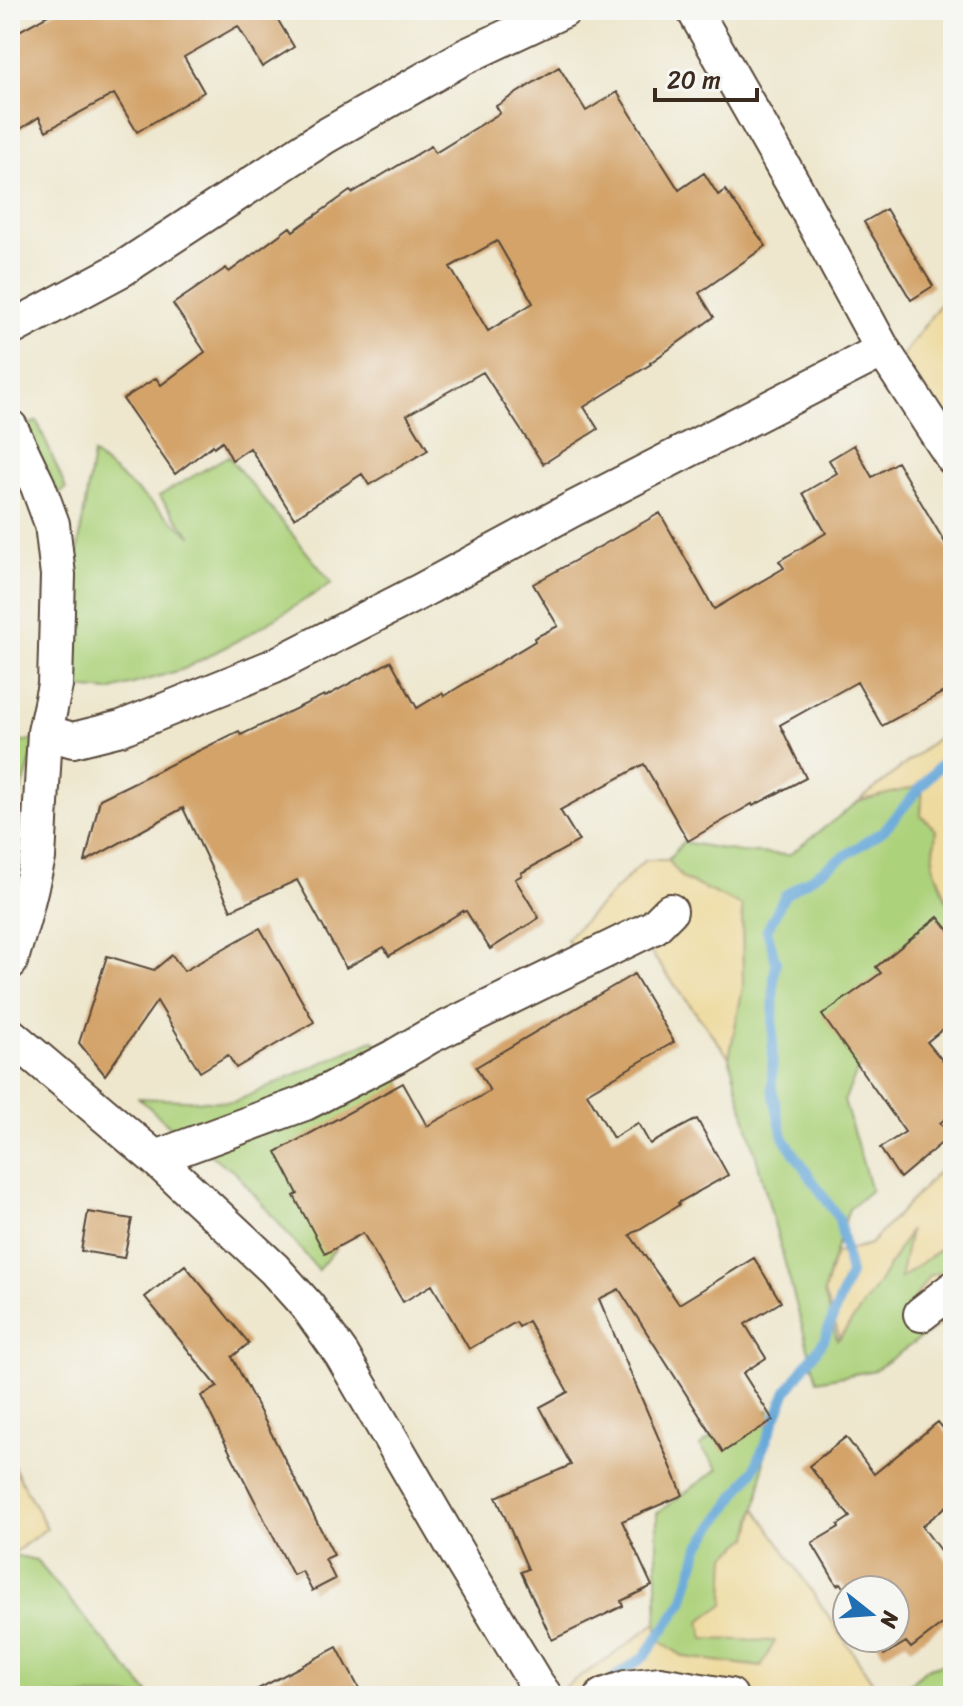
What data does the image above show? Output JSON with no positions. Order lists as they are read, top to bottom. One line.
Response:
{"scale_bar":"20 m","north":"right"}
